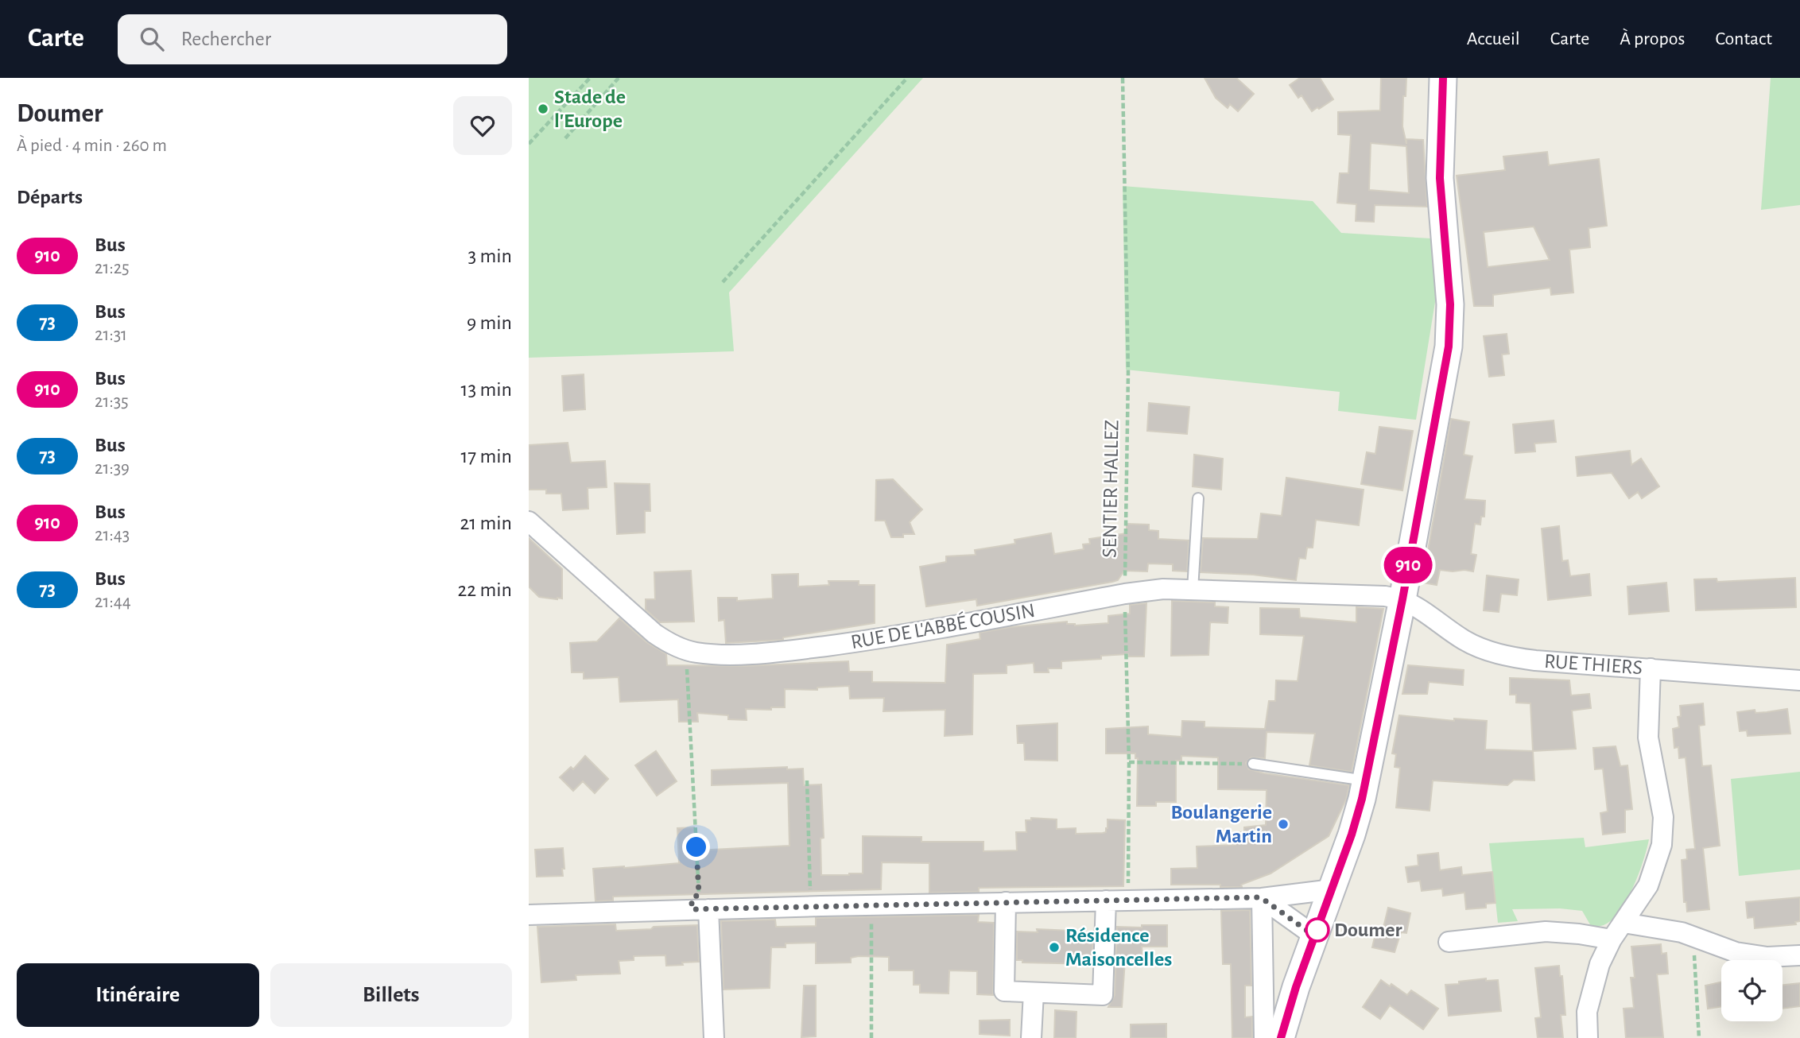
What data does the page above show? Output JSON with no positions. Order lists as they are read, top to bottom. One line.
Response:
{"streets":{"street":["RUE DE L'ABBÉ COUSIN","RUE THIERS"],"path":["SENTIER HALLEZ"]},"crossings":[["SENTIER HALLEZ","RUE DE L'ABBÉ COUSIN"],["RUE DE L'ABBÉ COUSIN","RUE THIERS"]],"places":["Stade de l'Europe","Boulangerie Martin","Doumer","Résidence Maisoncelles"],"lines":["bus line 910"],"page":{"header":"Carte","search":"Rechercher","nav":["Accueil","Carte","À propos","Contact"],"heading":[["Doumer","À pied · 4 min · 260 m"],"Départs"],"on_map":"910","list":[{"mark":"910","name":"Bus","note":"21:25","value":"3 min"},{"mark":"73","name":"Bus","note":"21:31","value":"9 min"},{"mark":"910","name":"Bus","note":"21:35","value":"13 min"},{"mark":"73","name":"Bus","note":"21:39","value":"17 min"},{"mark":"910","name":"Bus","note":"21:43","value":"21 min"},{"mark":"73","name":"Bus","note":"21:44","value":"22 min"}],"buttons":["Itinéraire","Billets"]}}
